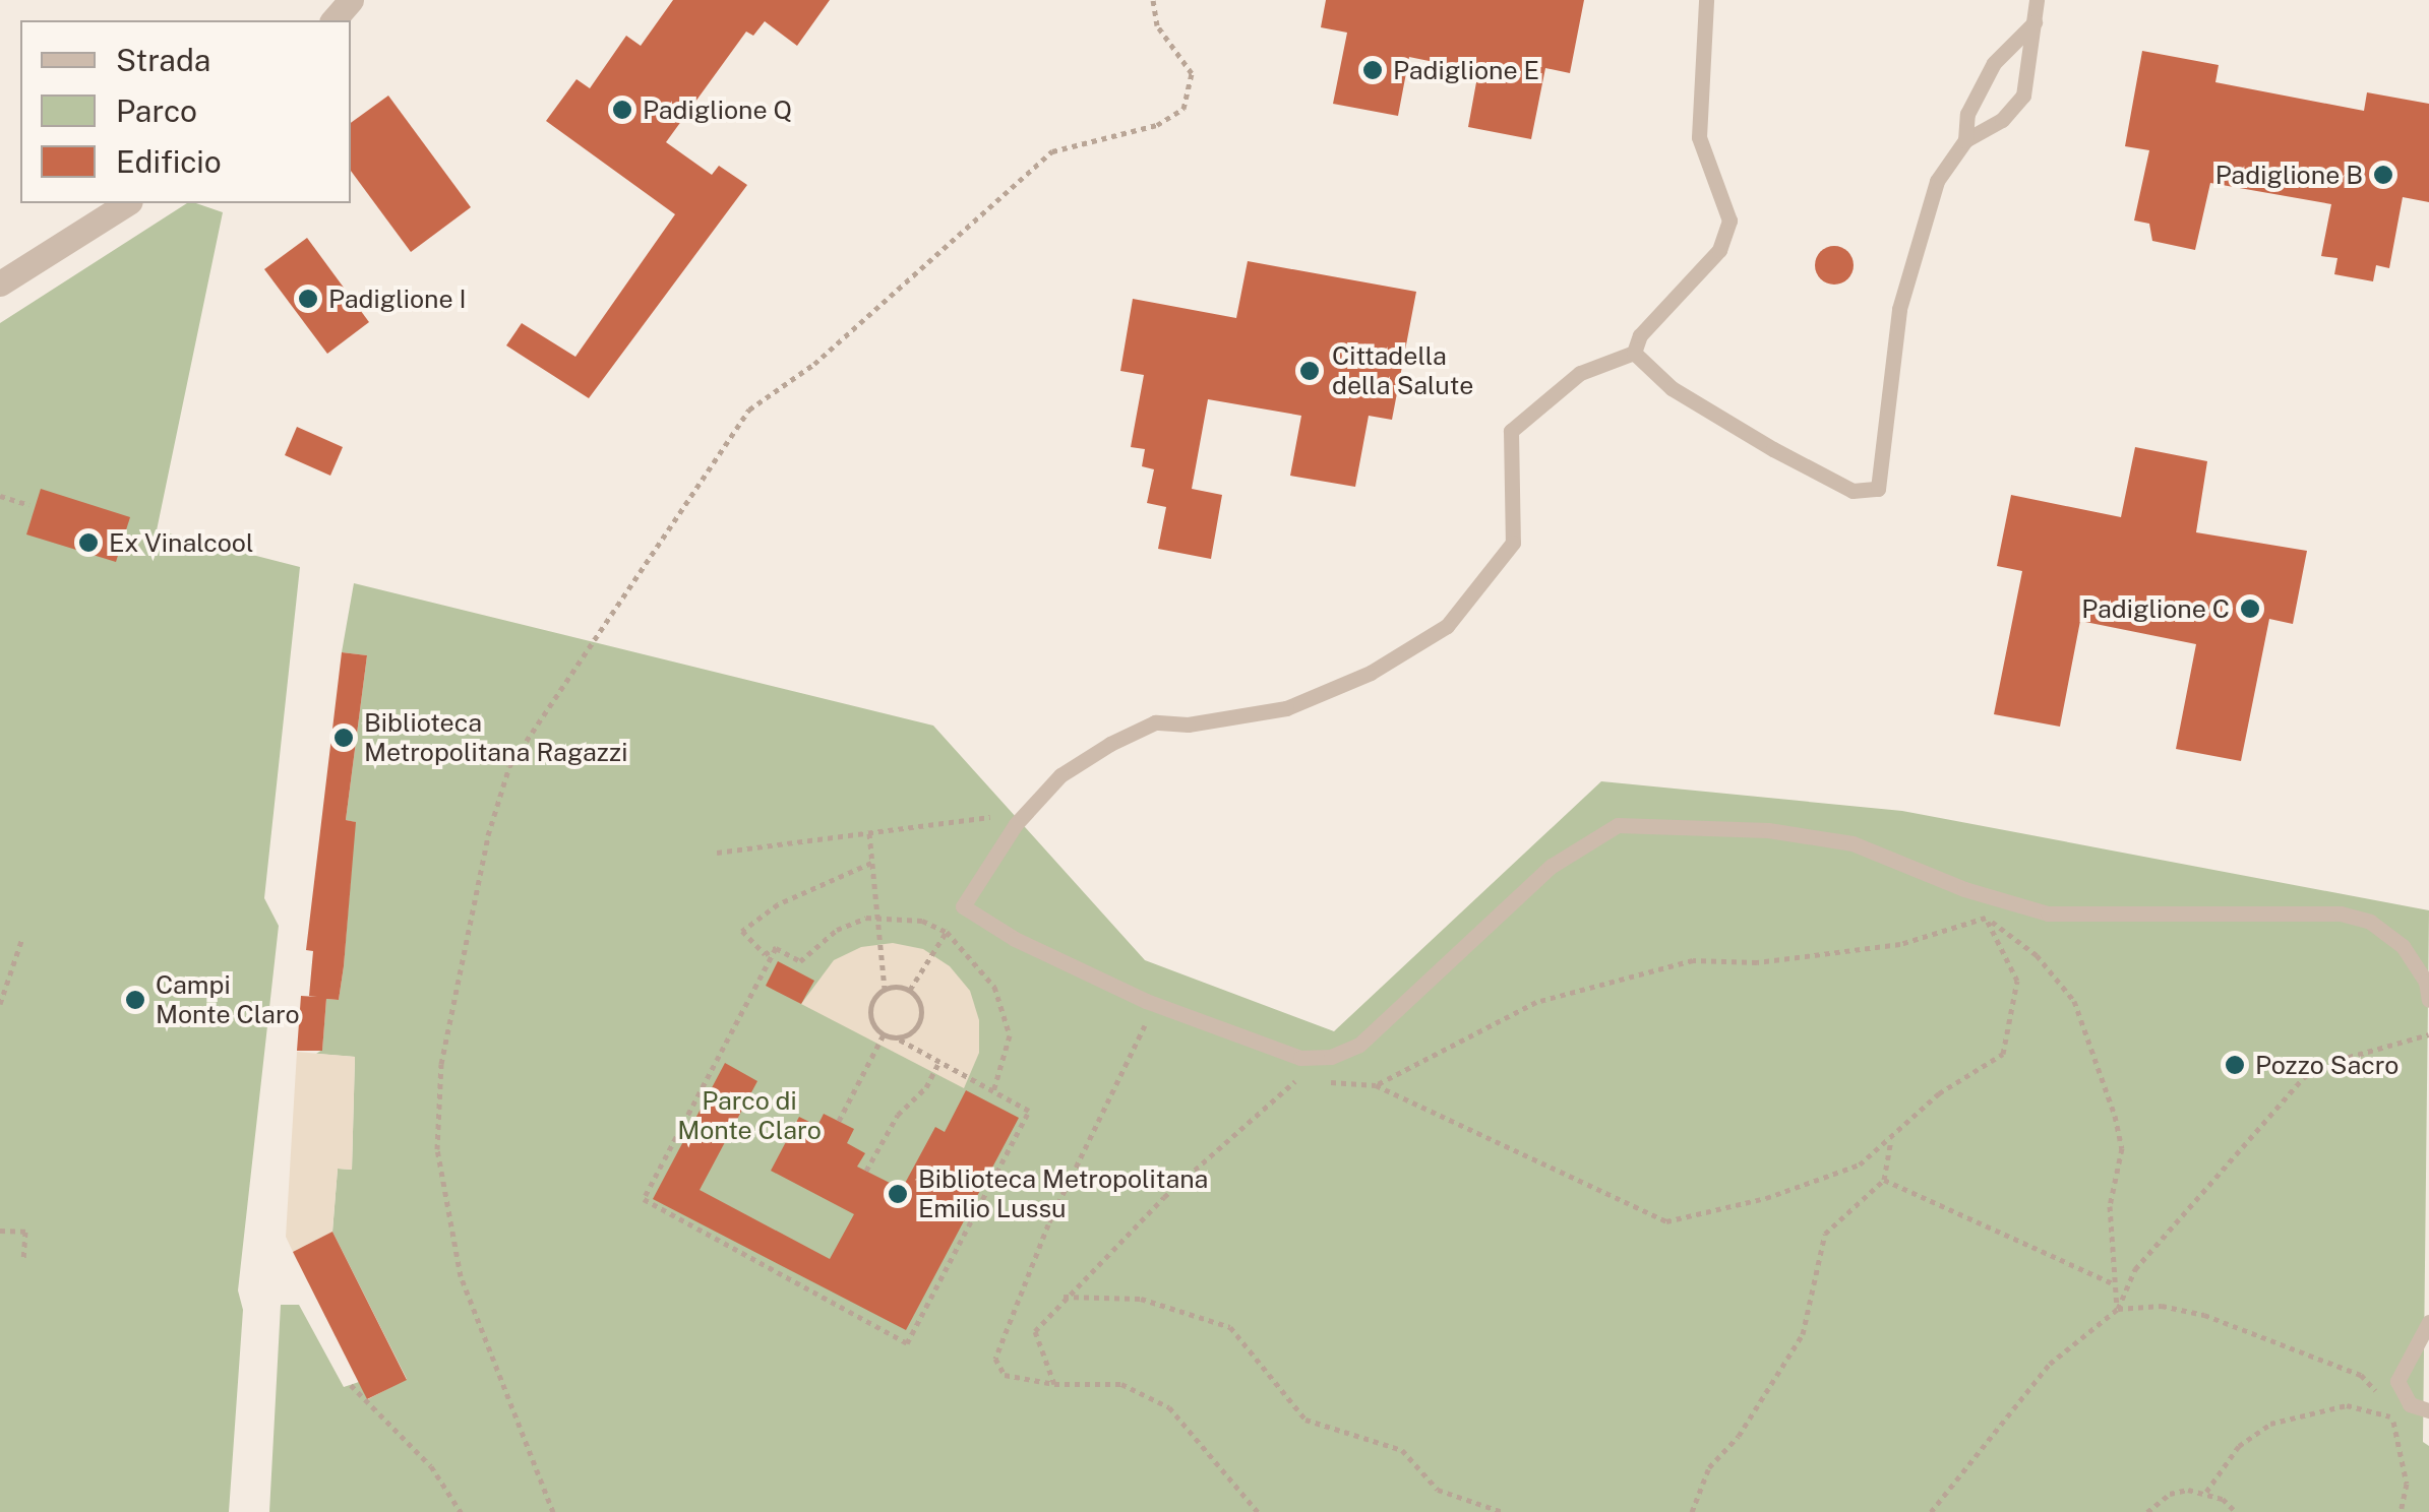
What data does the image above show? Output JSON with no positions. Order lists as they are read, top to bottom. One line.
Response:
{"parks":["Parco di Monte Claro"],"places":["Padiglione E","Padiglione Q","Padiglione B","Padiglione I","Cittadella della Salute","Ex Vinalcool","Padiglione C","Biblioteca Metropolitana Ragazzi","Campi Monte Claro","Pozzo Sacro","Biblioteca Metropolitana Emilio Lussu"],"legend":["Strada","Parco","Edificio"]}
